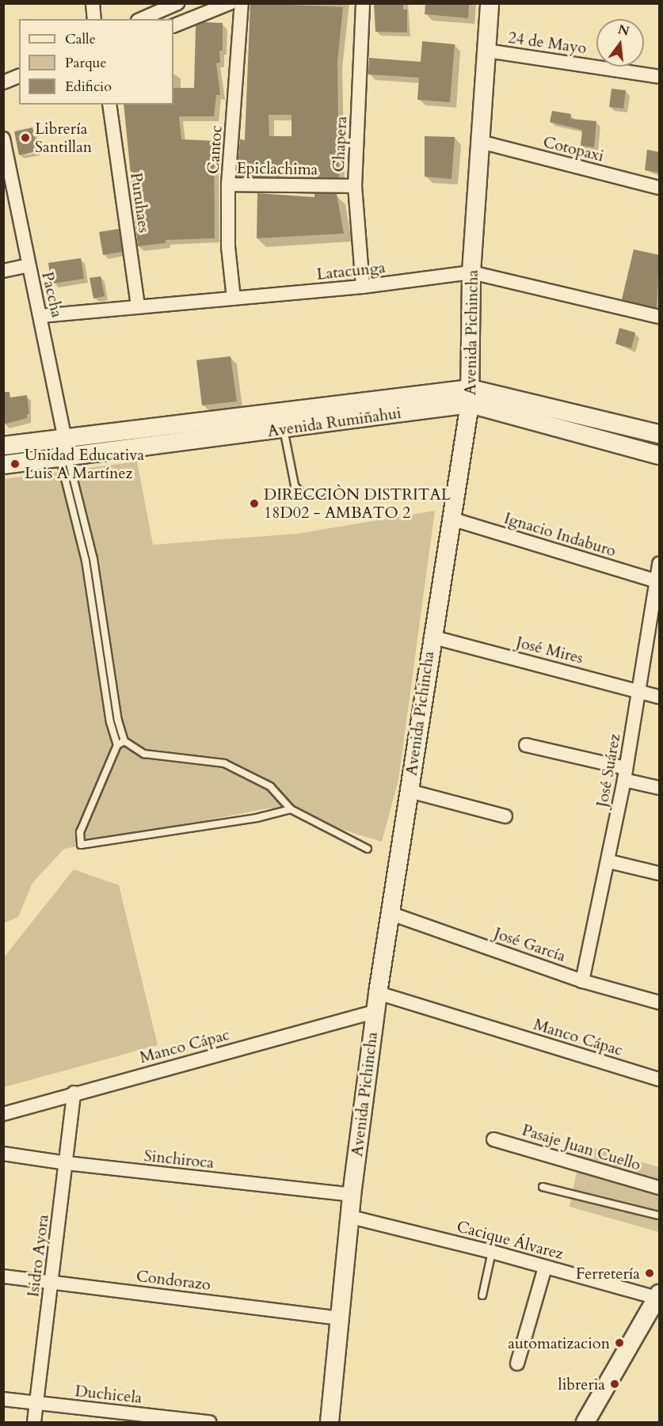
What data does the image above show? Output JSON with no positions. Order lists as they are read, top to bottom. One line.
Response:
{"streets":{"main road":["Avenida Pichincha","Avenida Rumiñahui"],"street":["24 de Mayo","Chapera","Cotopaxi","Cantoc","Epiclachima","Puruhaes","Latacunga","Paccha","Ignacio Indaburo","José Mires","José Suárez","José García","Manco Cápac","Pasaje Juan Cuello","Sinchiroca","Cacique Álvarez","Isidro Ayora","Condorazo","Duchicela"]},"crossings":[["24 de Mayo","Avenida Pichincha"],["Chapera","Epiclachima"],["Chapera","Latacunga"],["Cotopaxi","Avenida Pichincha"],["Cantoc","Epiclachima"],["Cantoc","Latacunga"],["Puruhaes","Latacunga"],["Latacunga","Paccha"],["Latacunga","Avenida Pichincha"],["Paccha","Avenida Rumiñahui"],["Avenida Pichincha","Avenida Rumiñahui"],["Avenida Pichincha","Ignacio Indaburo"],["Avenida Pichincha","José Mires"],["Avenida Pichincha","José García"],["Avenida Pichincha","Manco Cápac"],["Avenida Pichincha","Sinchiroca"],["Avenida Pichincha","Cacique Álvarez"],["Avenida Pichincha","Condorazo"],["Ignacio Indaburo","José Suárez"],["José Mires","José Suárez"],["José Suárez","José García"],["Manco Cápac","Isidro Ayora"],["Sinchiroca","Isidro Ayora"],["Isidro Ayora","Condorazo"],["Isidro Ayora","Duchicela"]],"places":["Librería Santillan","Unidad Educativa Luis A Martínez","DIRECCIÒN DISTRITAL 18D02 - AMBATO 2","Ferretería","automatizacion","libreria"],"legend":["Calle","Parque","Edificio"],"north":"top"}
